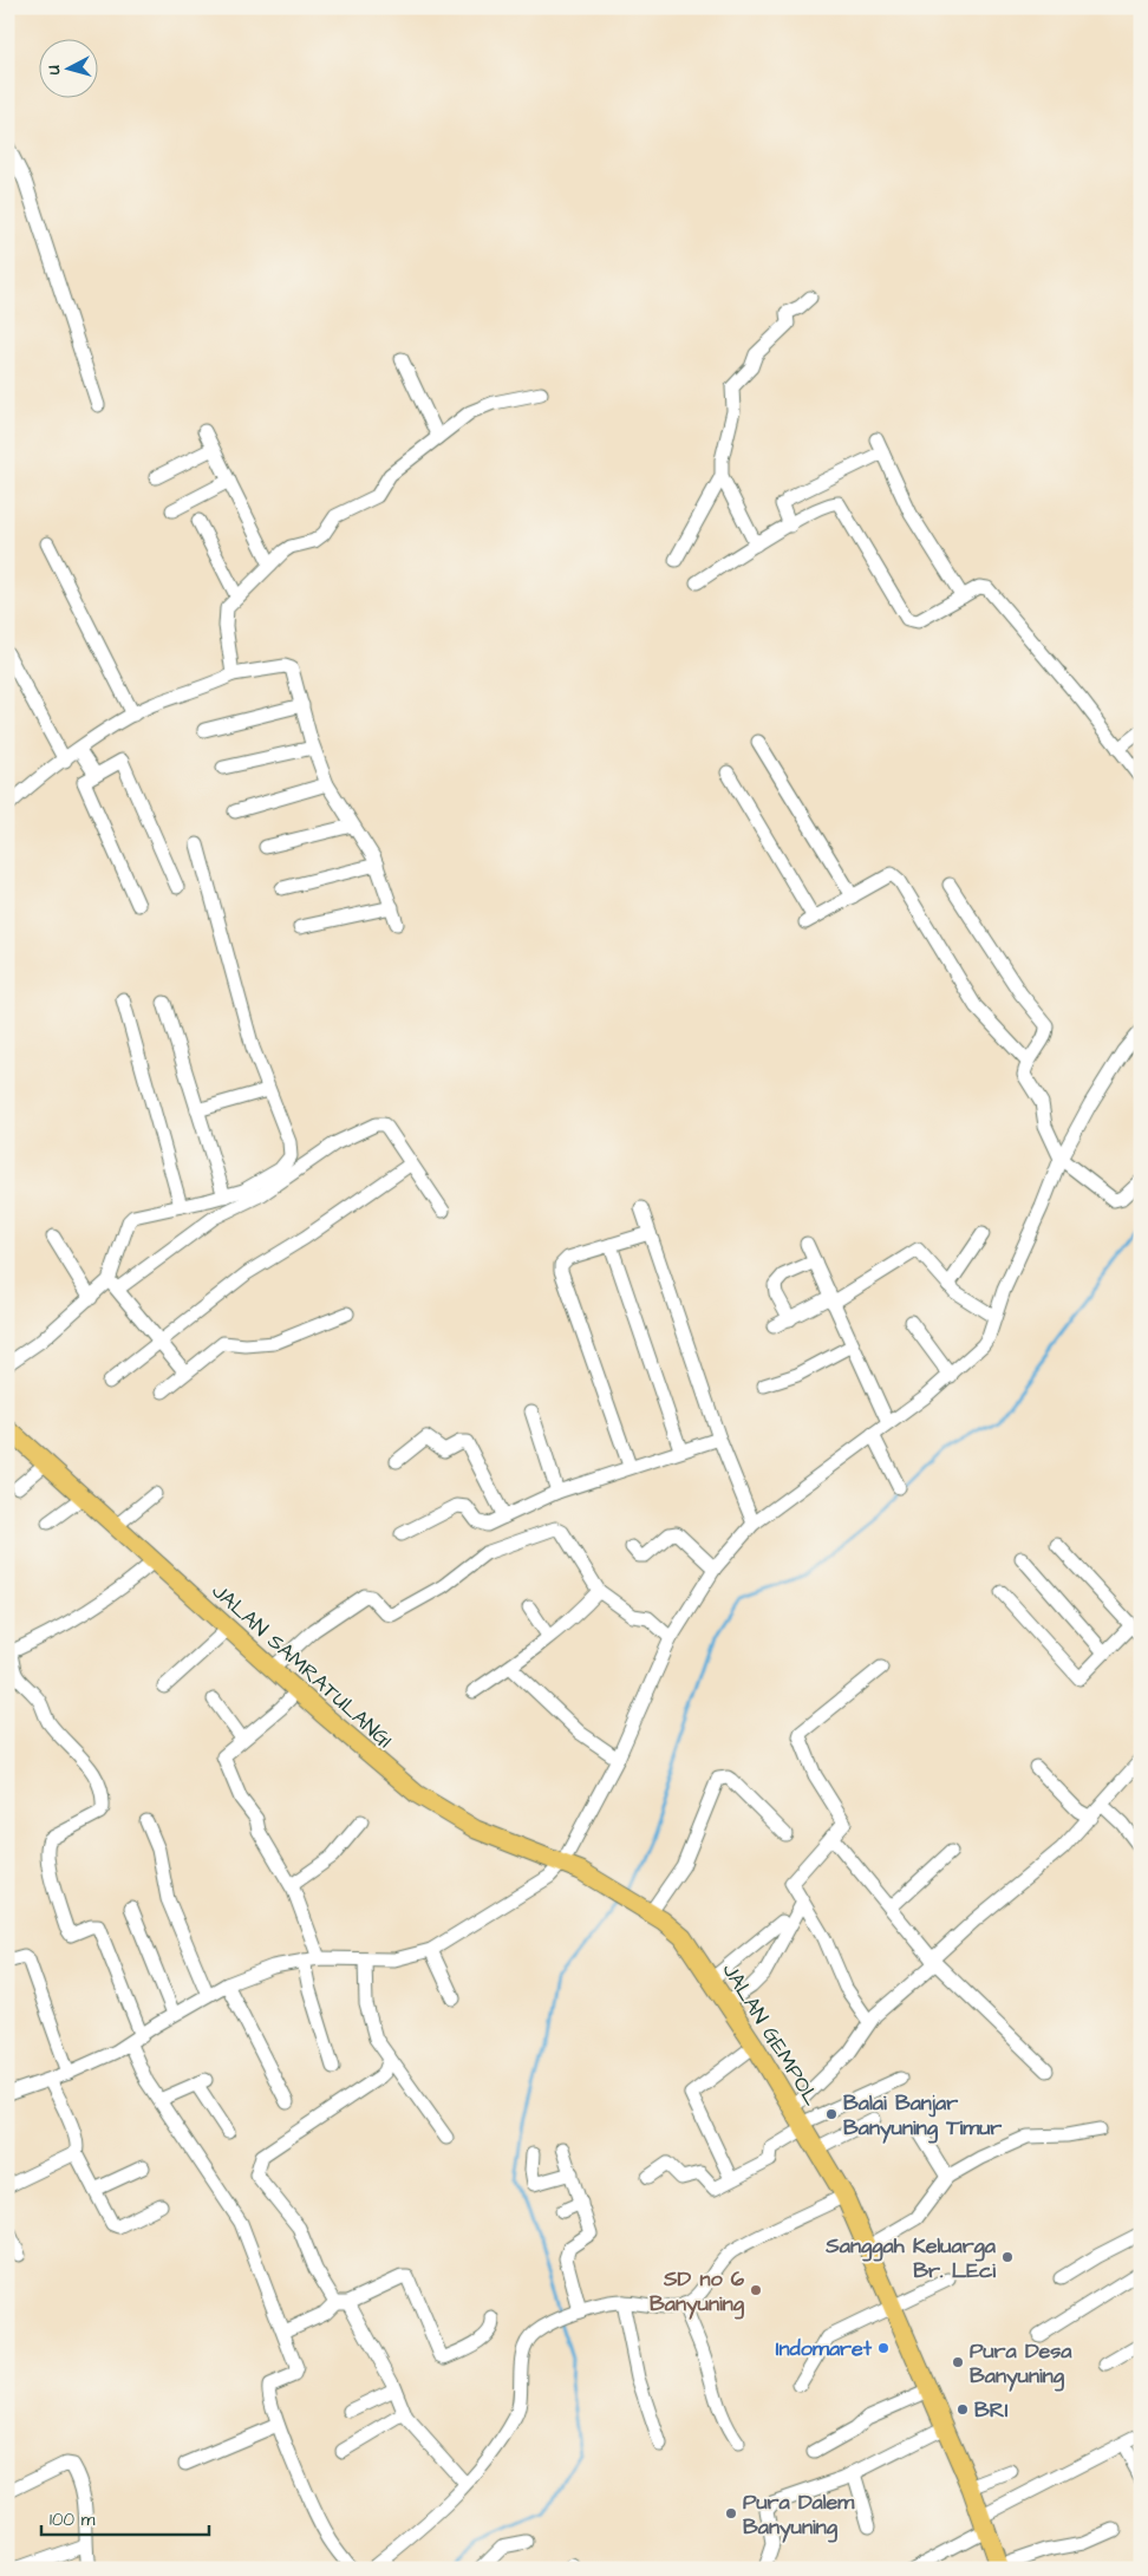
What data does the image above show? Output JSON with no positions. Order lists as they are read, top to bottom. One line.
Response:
{"streets":{"main road":["JALAN SAMRATULANGI","JALAN GEMPOL"]},"crossings":[["JALAN SAMRATULANGI","JALAN GEMPOL"]],"places":["Balai Banjar Banyuning Timur","Sanggah Keluarga Br. LEci","SD no 6 Banyuning","Indomaret","Pura Desa Banyuning","BRI","Pura Dalem Banyuning"],"scale_bar":"100 m","north":"left"}
